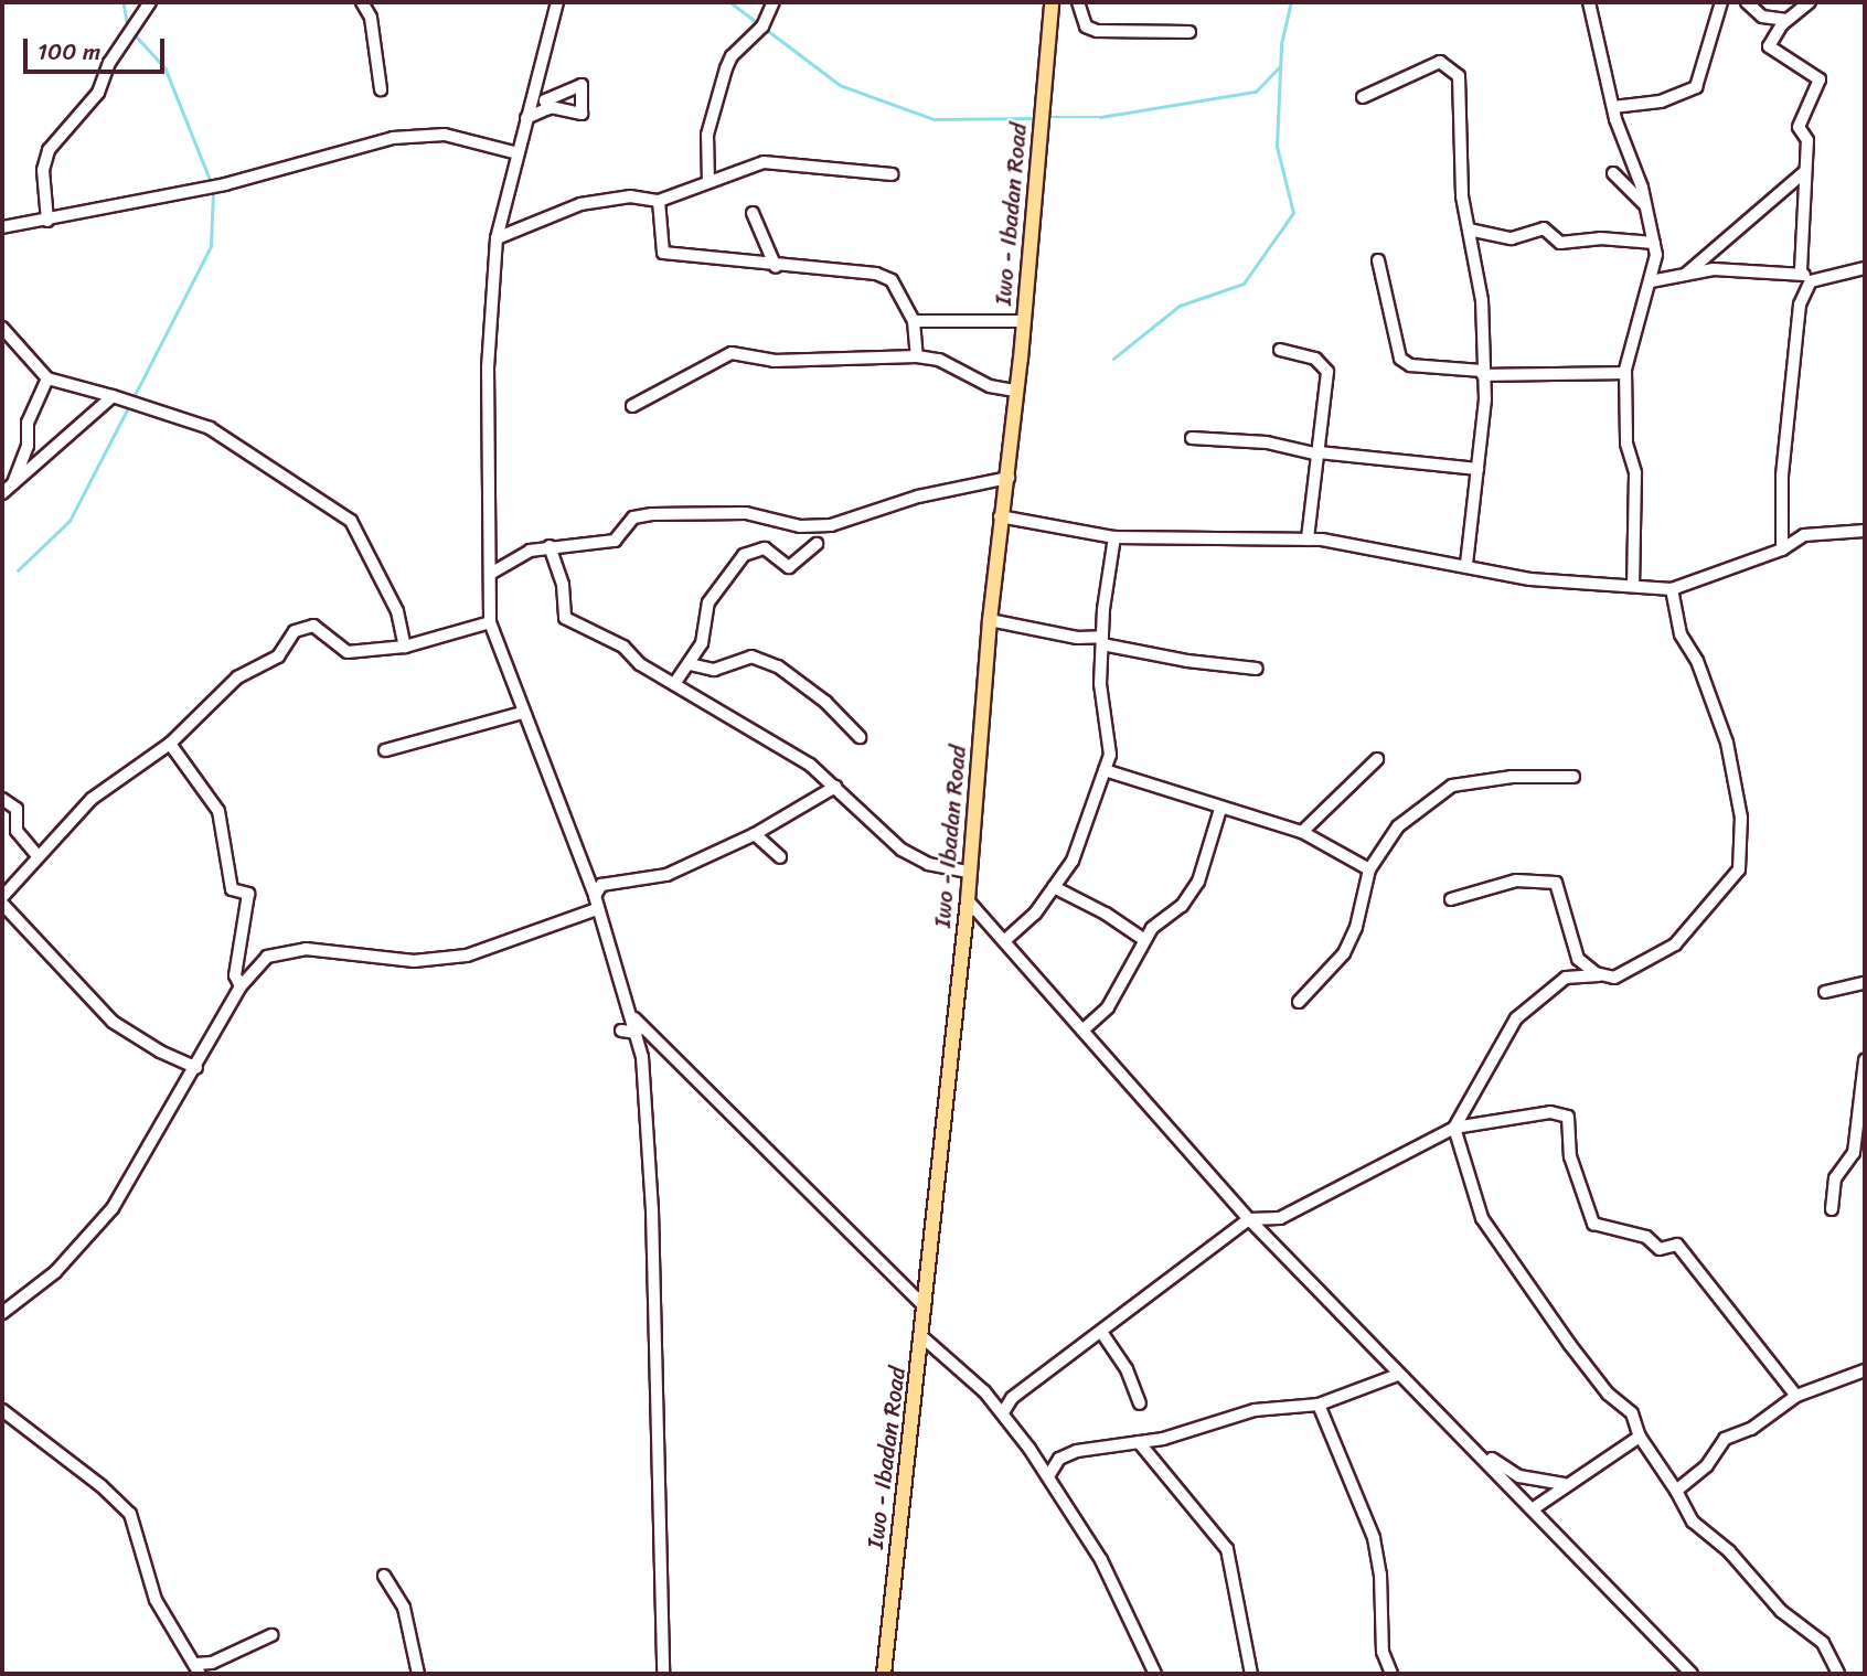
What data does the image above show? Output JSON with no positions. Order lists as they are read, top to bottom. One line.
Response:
{"streets":{"main road":["Iwo - Ibadan Road"]},"scale_bar":"100 m"}
